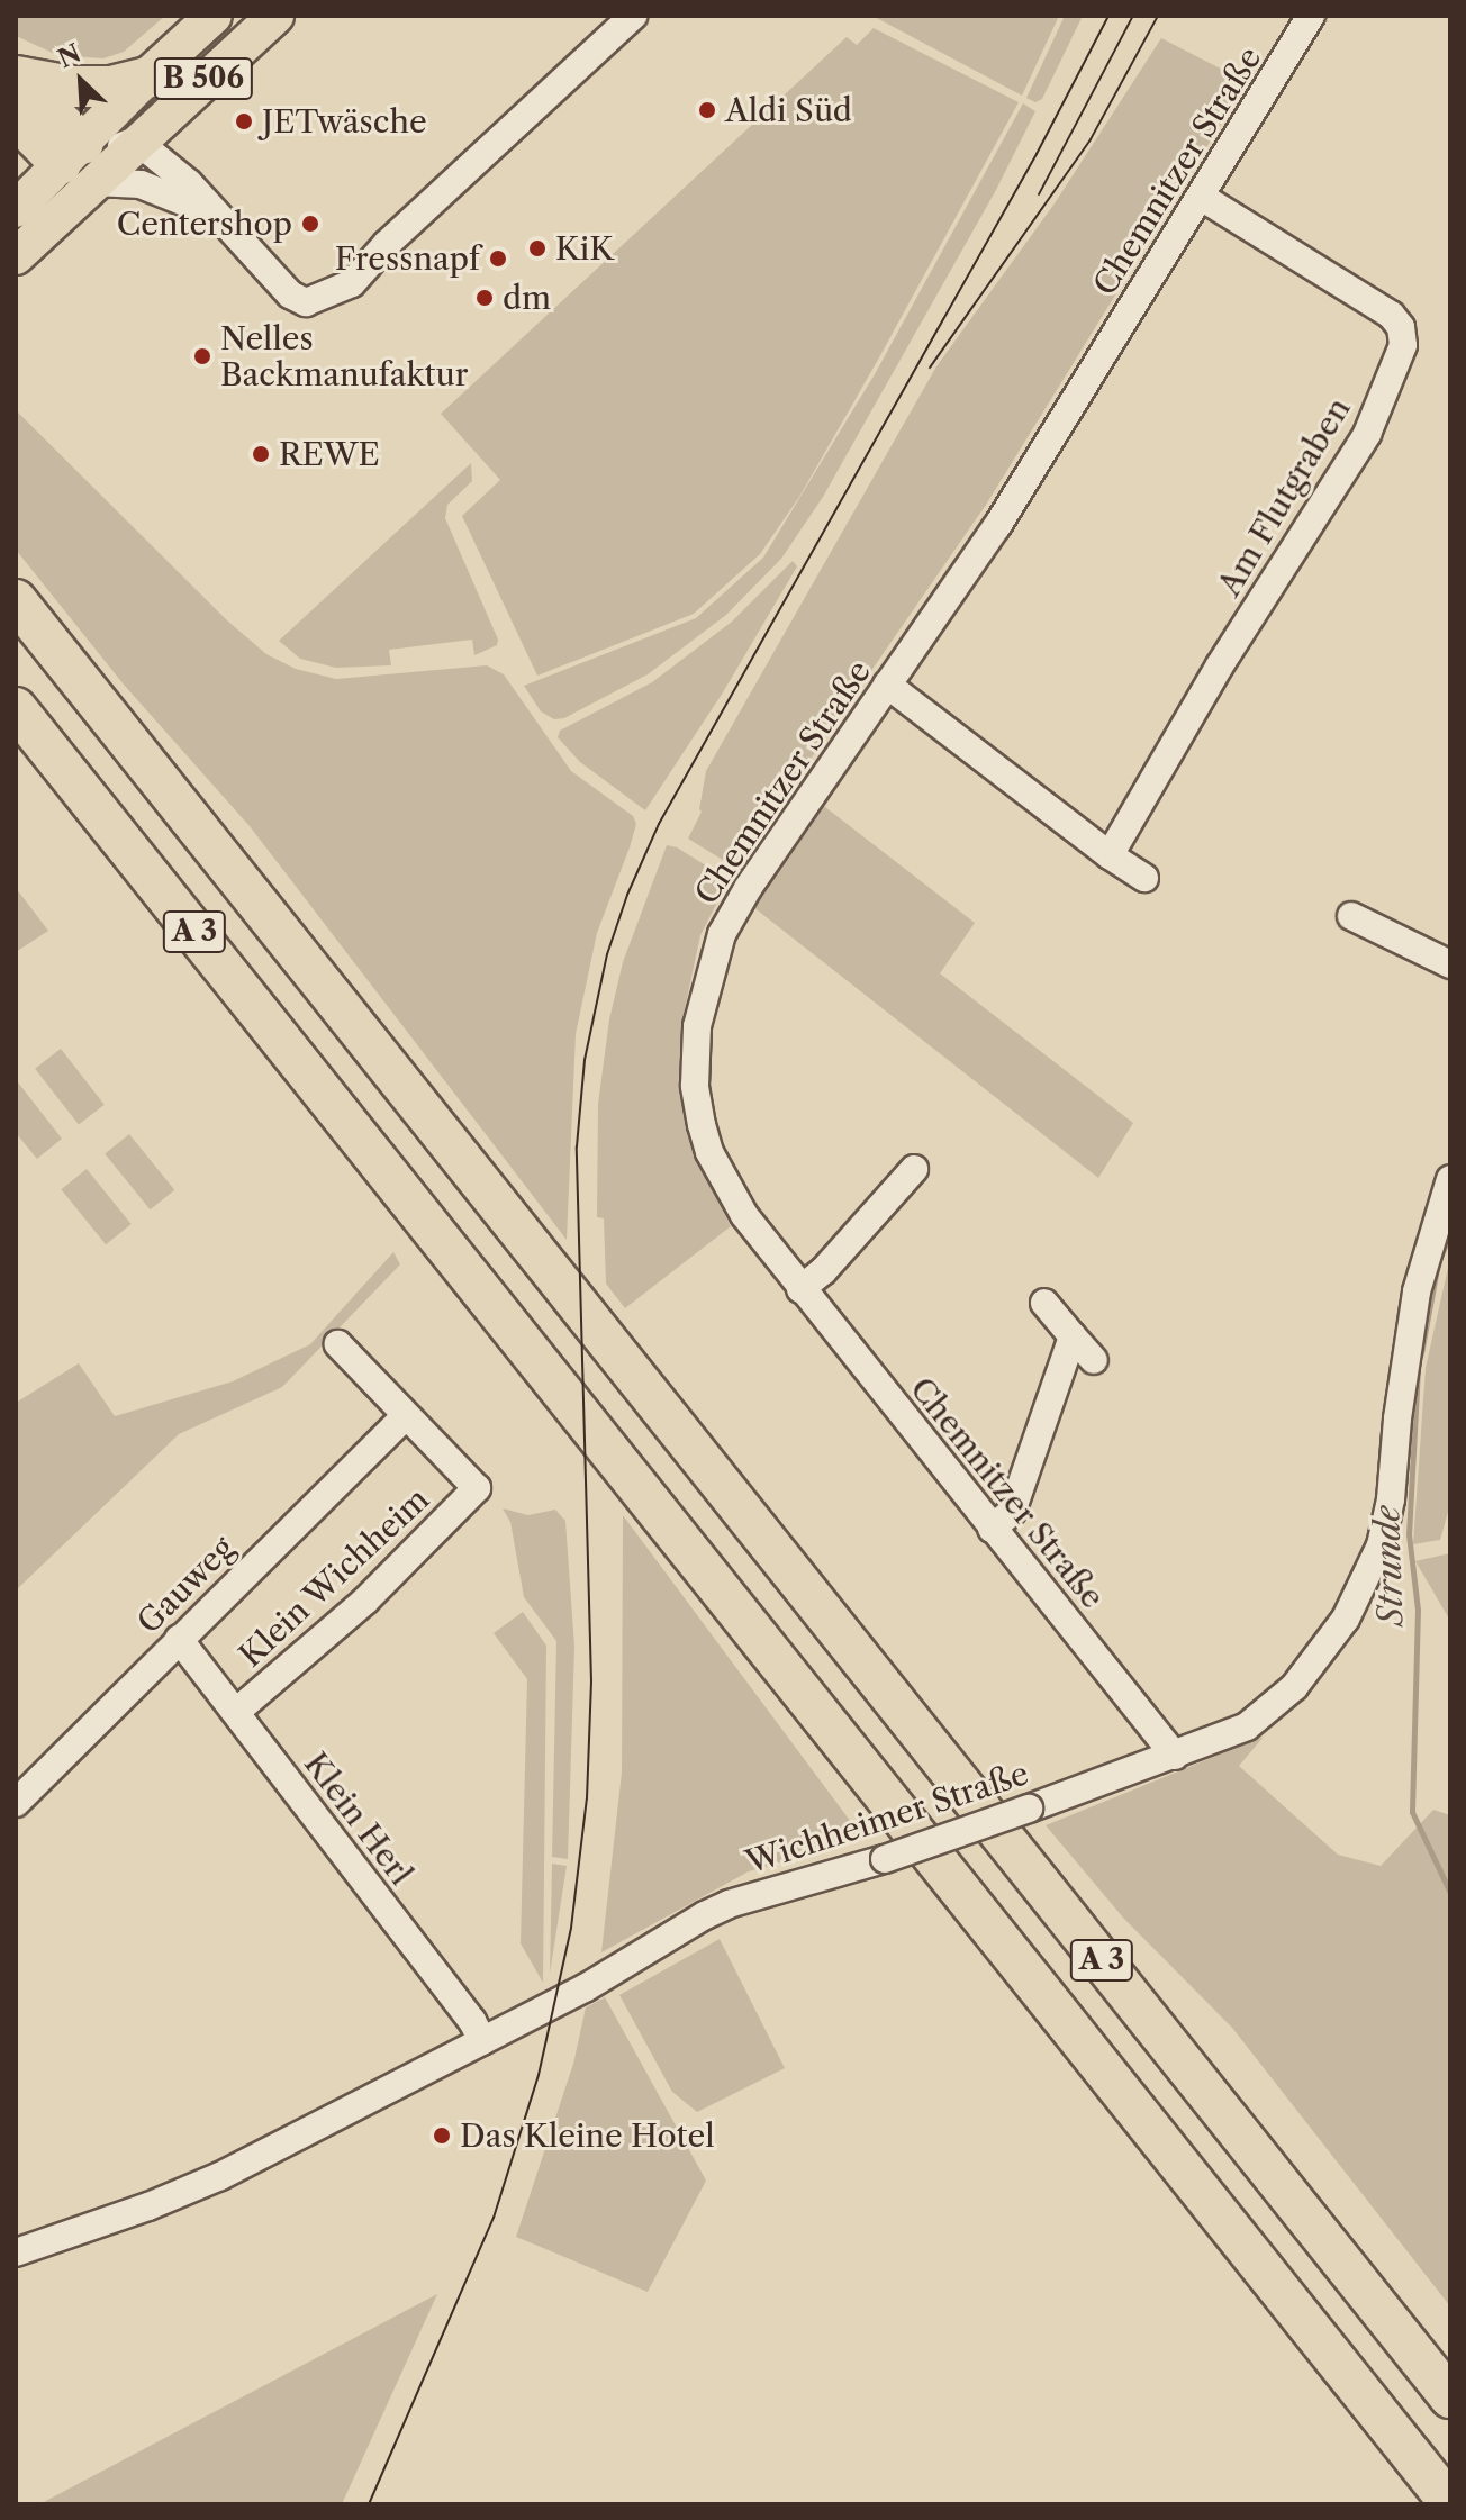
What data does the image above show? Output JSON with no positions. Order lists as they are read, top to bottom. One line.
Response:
{"streets":{"highway":["A 3"],"main road":["B 506"],"street":["Chemnitzer Straße","Am Flutgraben","Klein Wichheim","Gauweg","Wichheimer Straße","Klein Herl"]},"crossings":[["Chemnitzer Straße","Am Flutgraben"],["Chemnitzer Straße","Wichheimer Straße"],["Klein Wichheim","Gauweg"],["Klein Wichheim","Klein Herl"],["Gauweg","Klein Herl"],["Wichheimer Straße","Klein Herl"]],"water":["Strunde"],"places":["Aldi Süd","JETwäsche","Centershop","KiK","Fressnapf","dm","Nelles Backmanufaktur","REWE","Das Kleine Hotel"],"north":"top left"}
